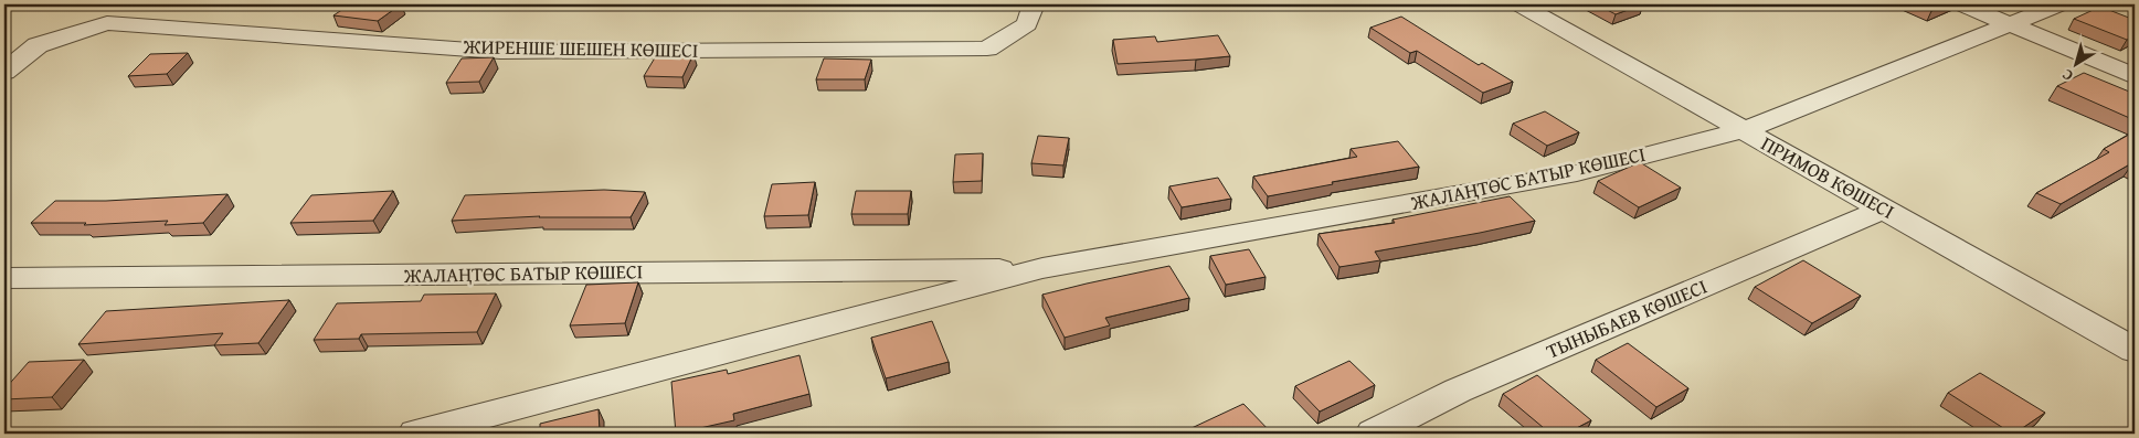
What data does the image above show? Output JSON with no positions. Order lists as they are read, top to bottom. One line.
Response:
{"streets":{"street":["ЖИРЕНШЕ ШЕШЕН КӨШЕСІ","ПРИМОВ КӨШЕСІ","ЖАЛАҢТӨС БАТЫР КӨШЕСІ","ТЫНЫБАЕВ КӨШЕСІ"]},"crossings":[["ПРИМОВ КӨШЕСІ","ЖАЛАҢТӨС БАТЫР КӨШЕСІ"],["ПРИМОВ КӨШЕСІ","ТЫНЫБАЕВ КӨШЕСІ"]],"north":"bottom left"}
